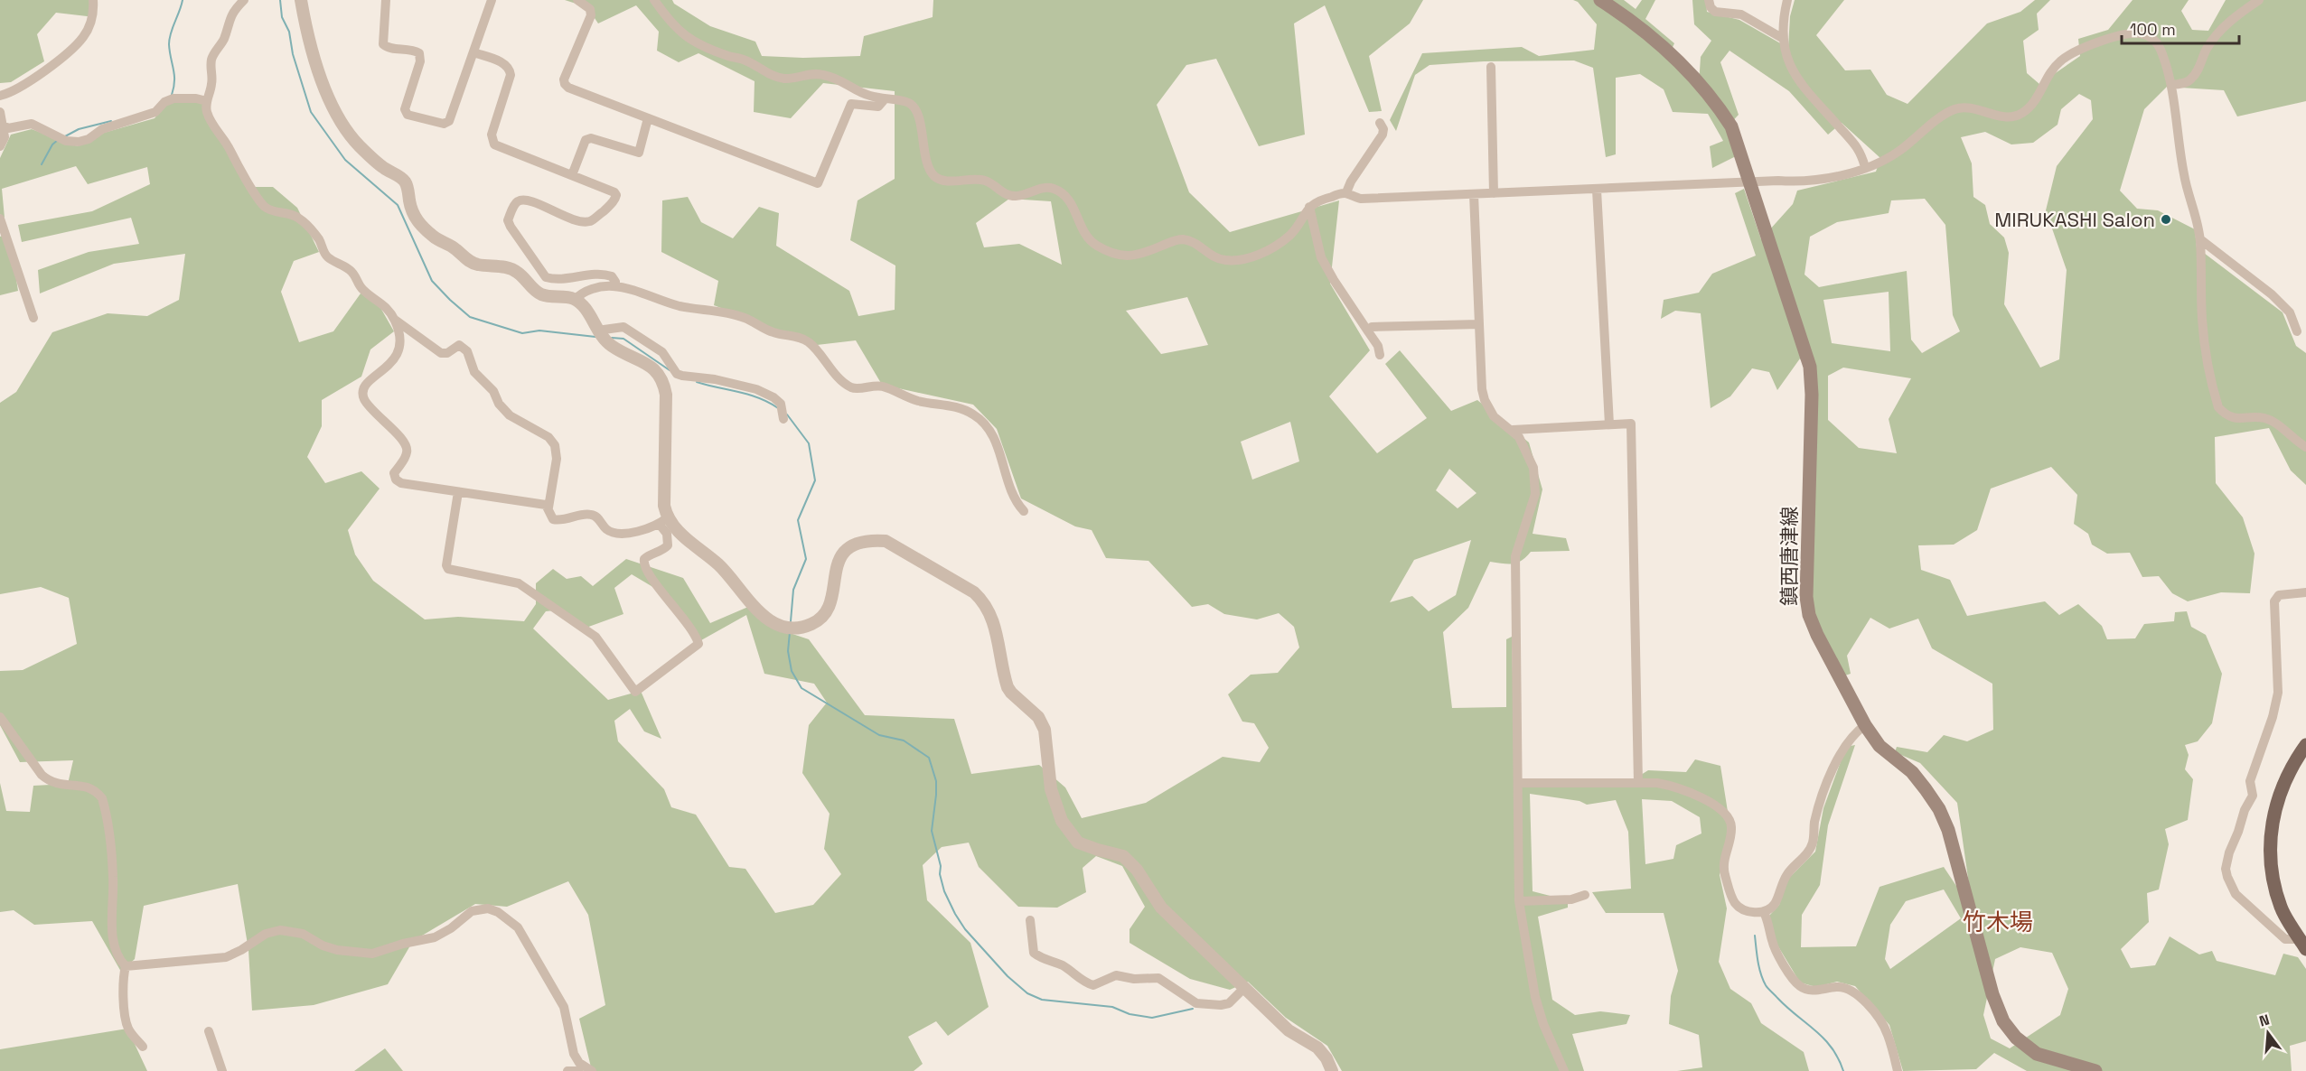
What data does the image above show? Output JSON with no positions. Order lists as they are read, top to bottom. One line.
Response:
{"streets":{"main road":["鎮西唐津線"]},"districts":["竹木場"],"places":["MIRUKASHI Salon"],"scale_bar":"100 m","north":"top"}
